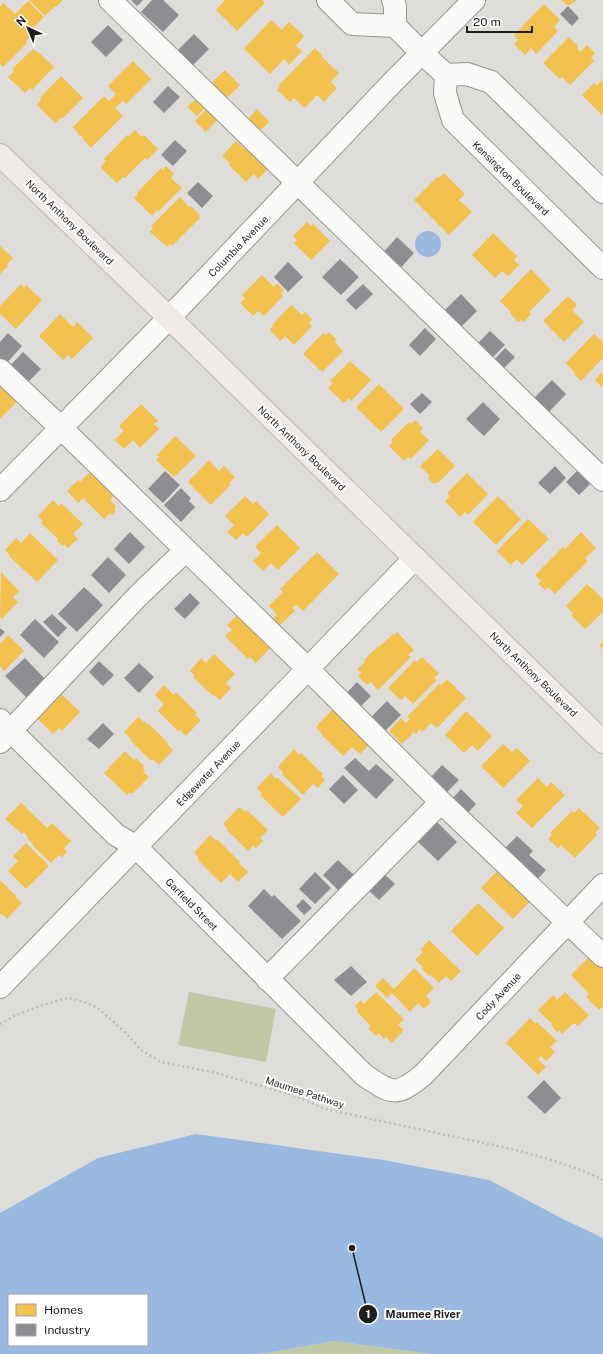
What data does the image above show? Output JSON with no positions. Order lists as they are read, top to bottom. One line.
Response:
{"streets":{"main road":["North Anthony Boulevard"],"street":["Kensington Boulevard","Columbia Avenue","Edgewater Avenue","Garfield Street","Cody Avenue"],"path":["Maumee Pathway"]},"crossings":[["North Anthony Boulevard","Columbia Avenue"],["North Anthony Boulevard","Edgewater Avenue"],["Edgewater Avenue","Garfield Street"],["Garfield Street","Cody Avenue"]],"places":["Maumee River"],"legend":["Homes","Industry"],"scale_bar":"20 m","north":"top left"}
